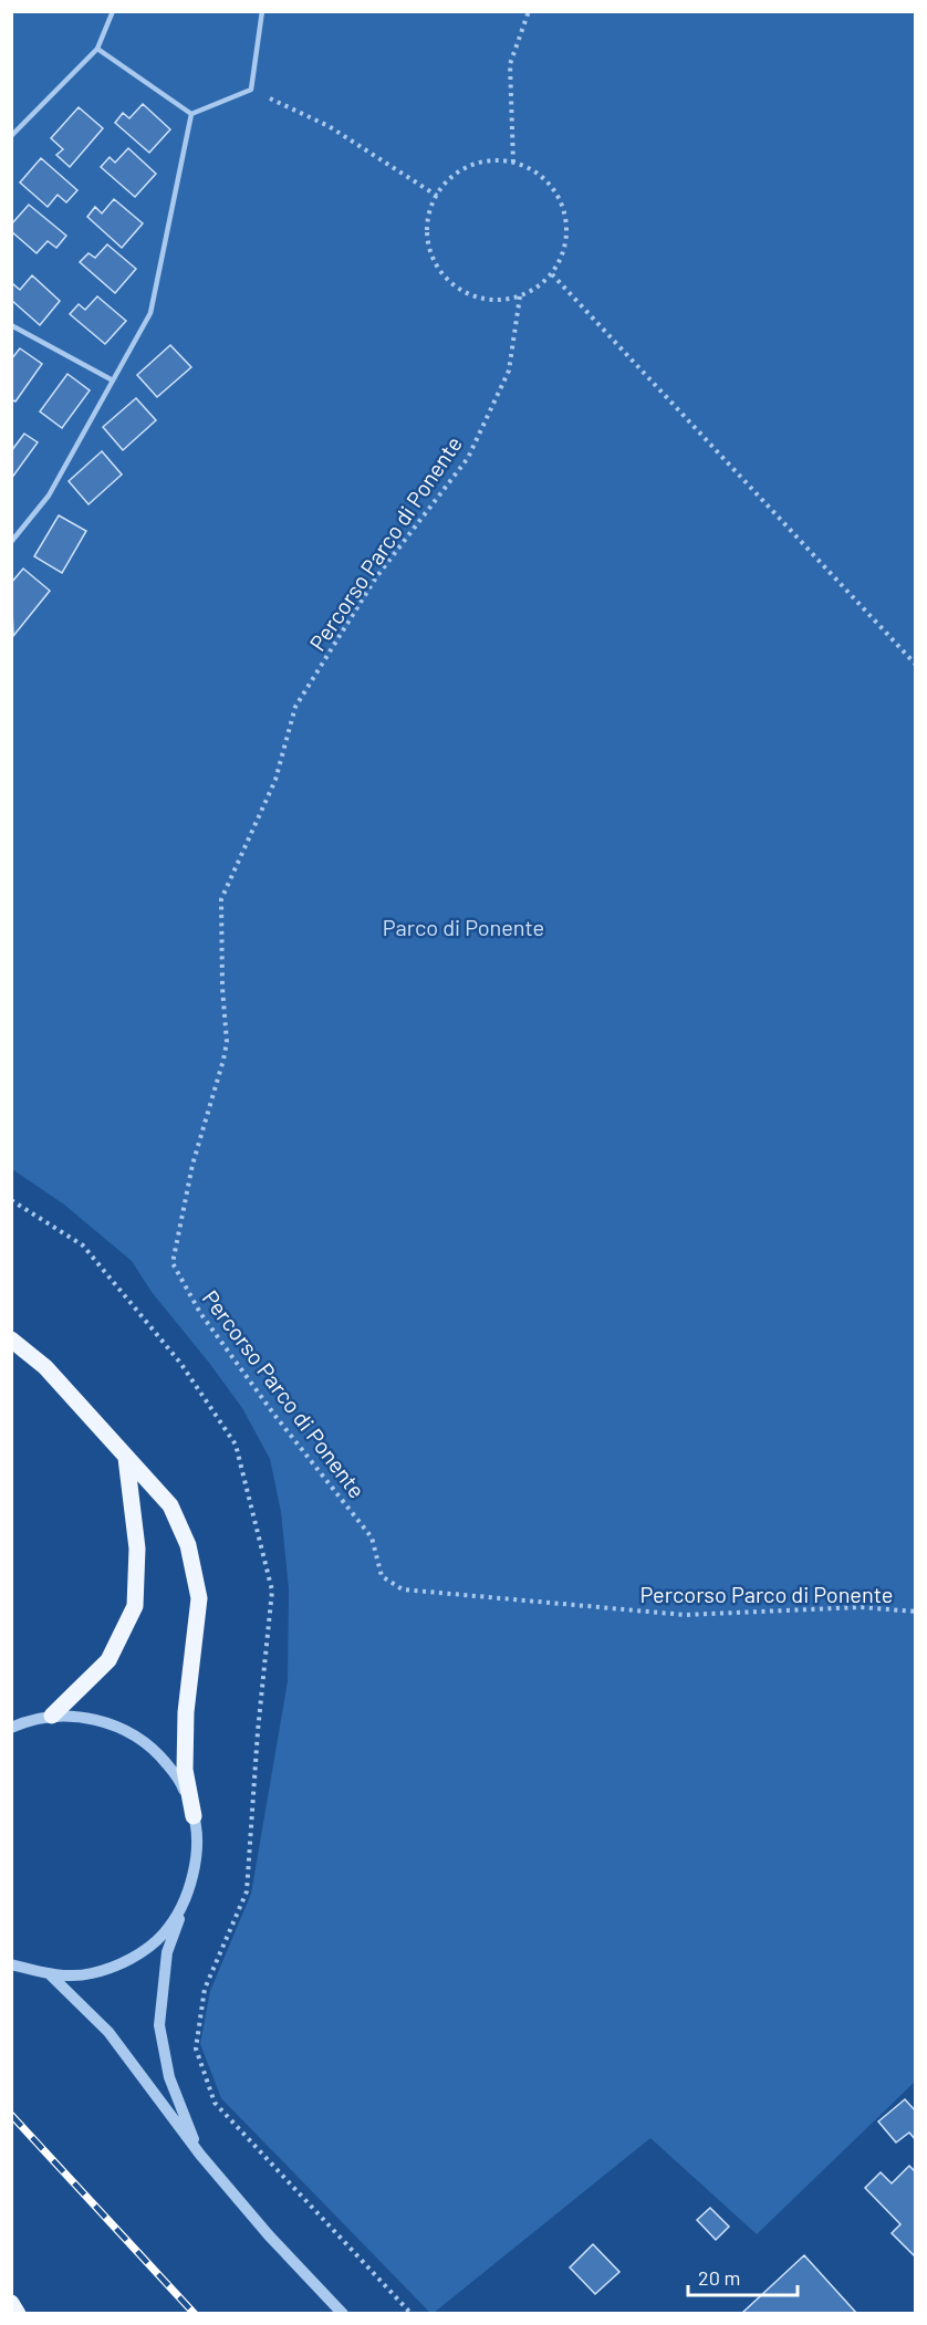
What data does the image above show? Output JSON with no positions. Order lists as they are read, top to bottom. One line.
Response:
{"streets":{"path":["Percorso Parco di Ponente"]},"parks":["Parco di Ponente"],"scale_bar":"20 m"}
